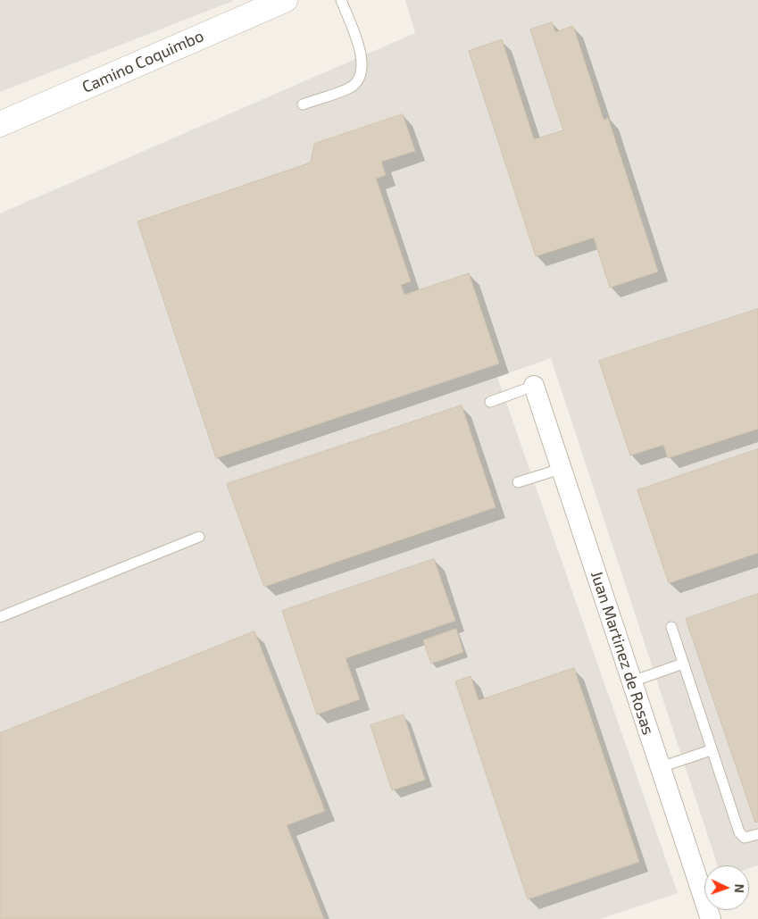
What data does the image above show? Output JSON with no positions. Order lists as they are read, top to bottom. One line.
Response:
{"streets":{"street":["Camino Coquimbo","Juan Martinez de Rosas"]},"north":"right"}
